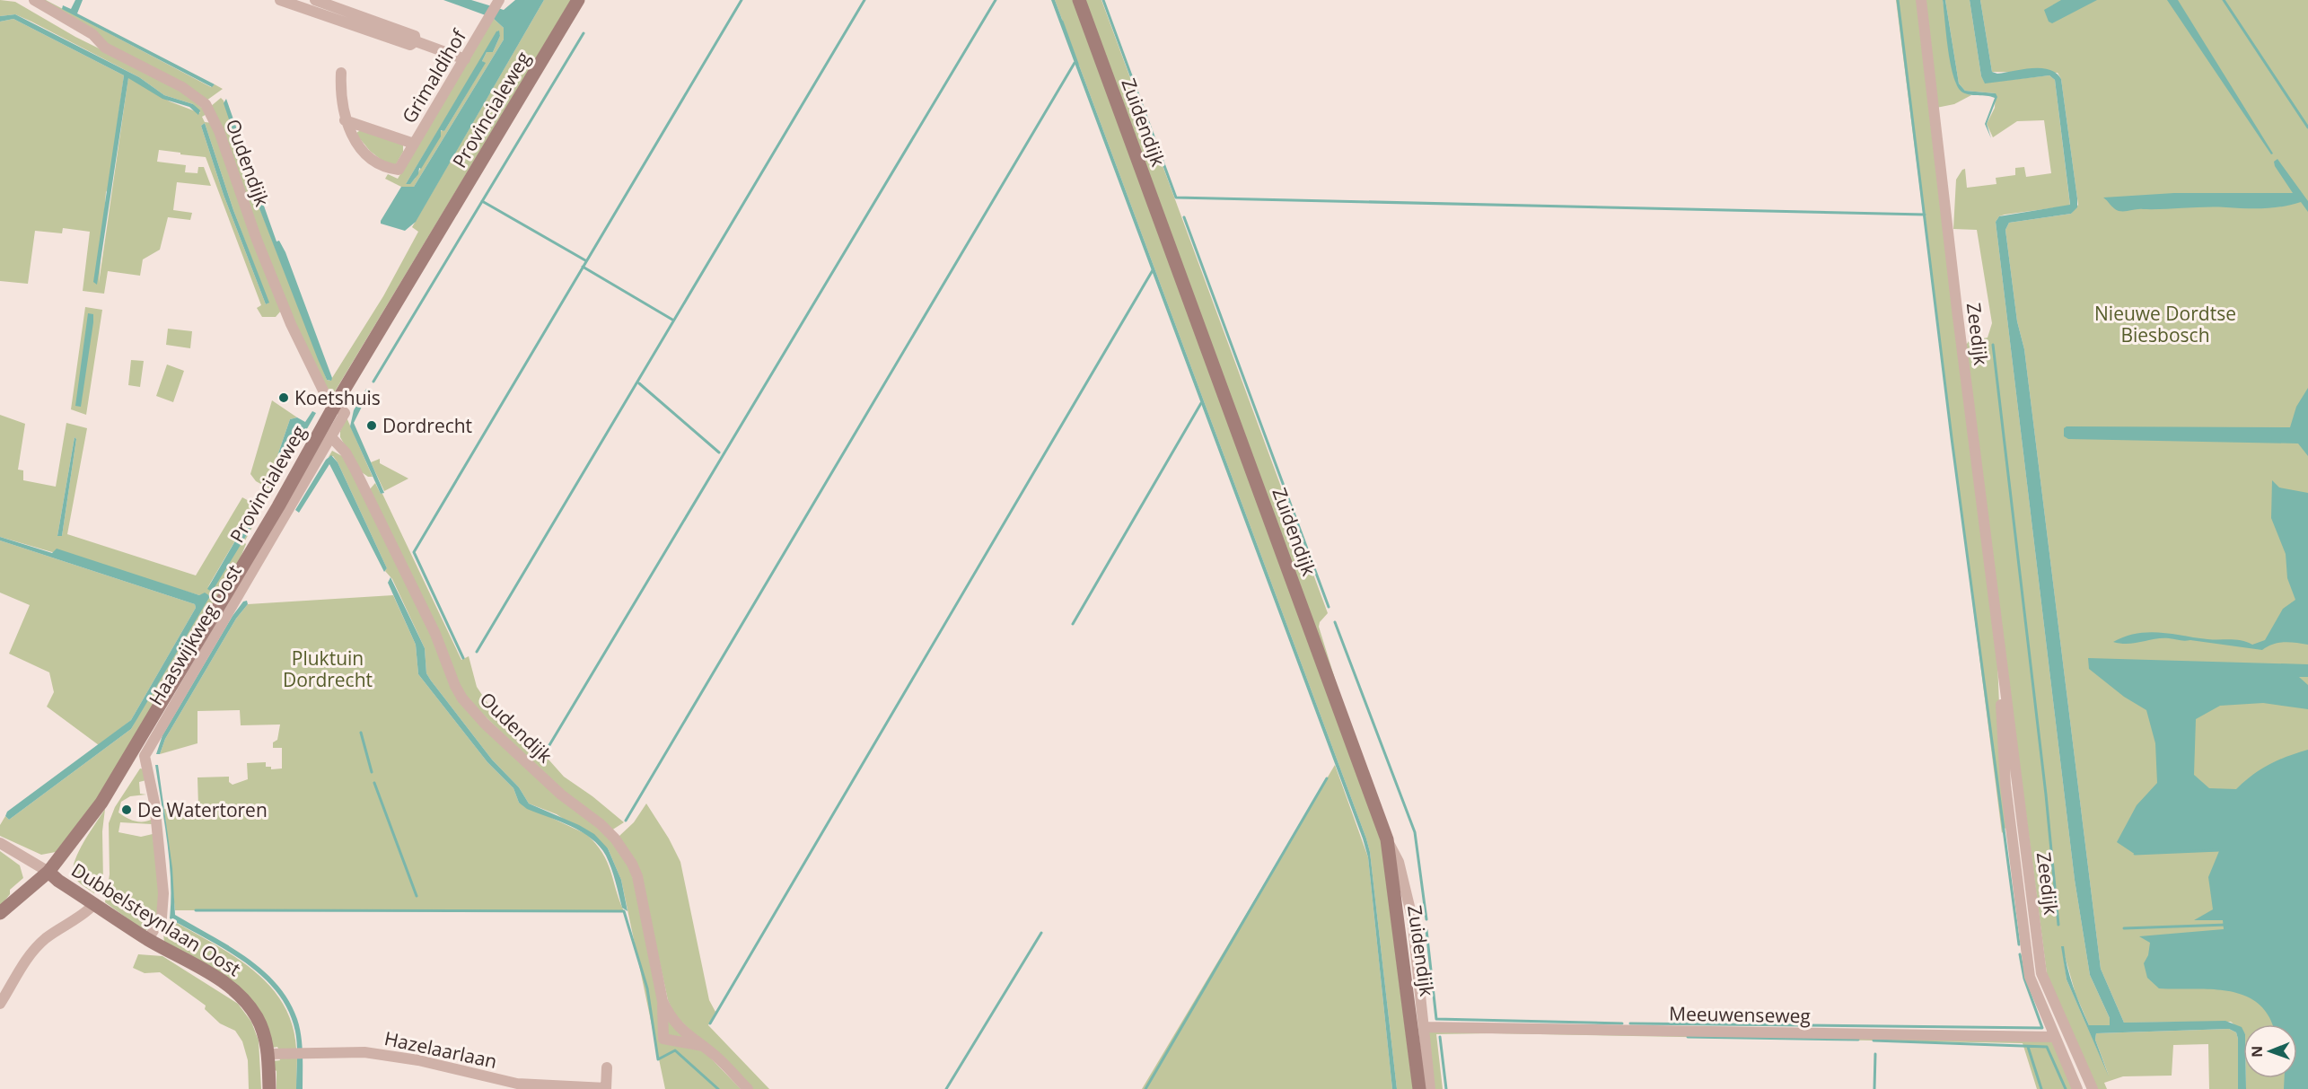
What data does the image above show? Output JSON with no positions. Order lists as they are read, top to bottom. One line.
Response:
{"streets":{"street":["Grimaldihof","Provincialeweg","Zuidendijk","Oudendijk","Zeedijk","Haaswijkweg Oost","Dubbelsteynlaan Oost","Meeuwenseweg","Hazelaarlaan"]},"crossings":[["Provincialeweg","Oudendijk"],["Provincialeweg","Haaswijkweg Oost"],["Provincialeweg","Dubbelsteynlaan Oost"],["Oudendijk","Haaswijkweg Oost"],["Zeedijk","Meeuwenseweg"],["Haaswijkweg Oost","Dubbelsteynlaan Oost"],["Dubbelsteynlaan Oost","Hazelaarlaan"]],"parks":["Nieuwe Dordtse Biesbosch","Pluktuin Dordrecht"],"places":["Koetshuis","Dordrecht","De Watertoren"],"north":"left"}
